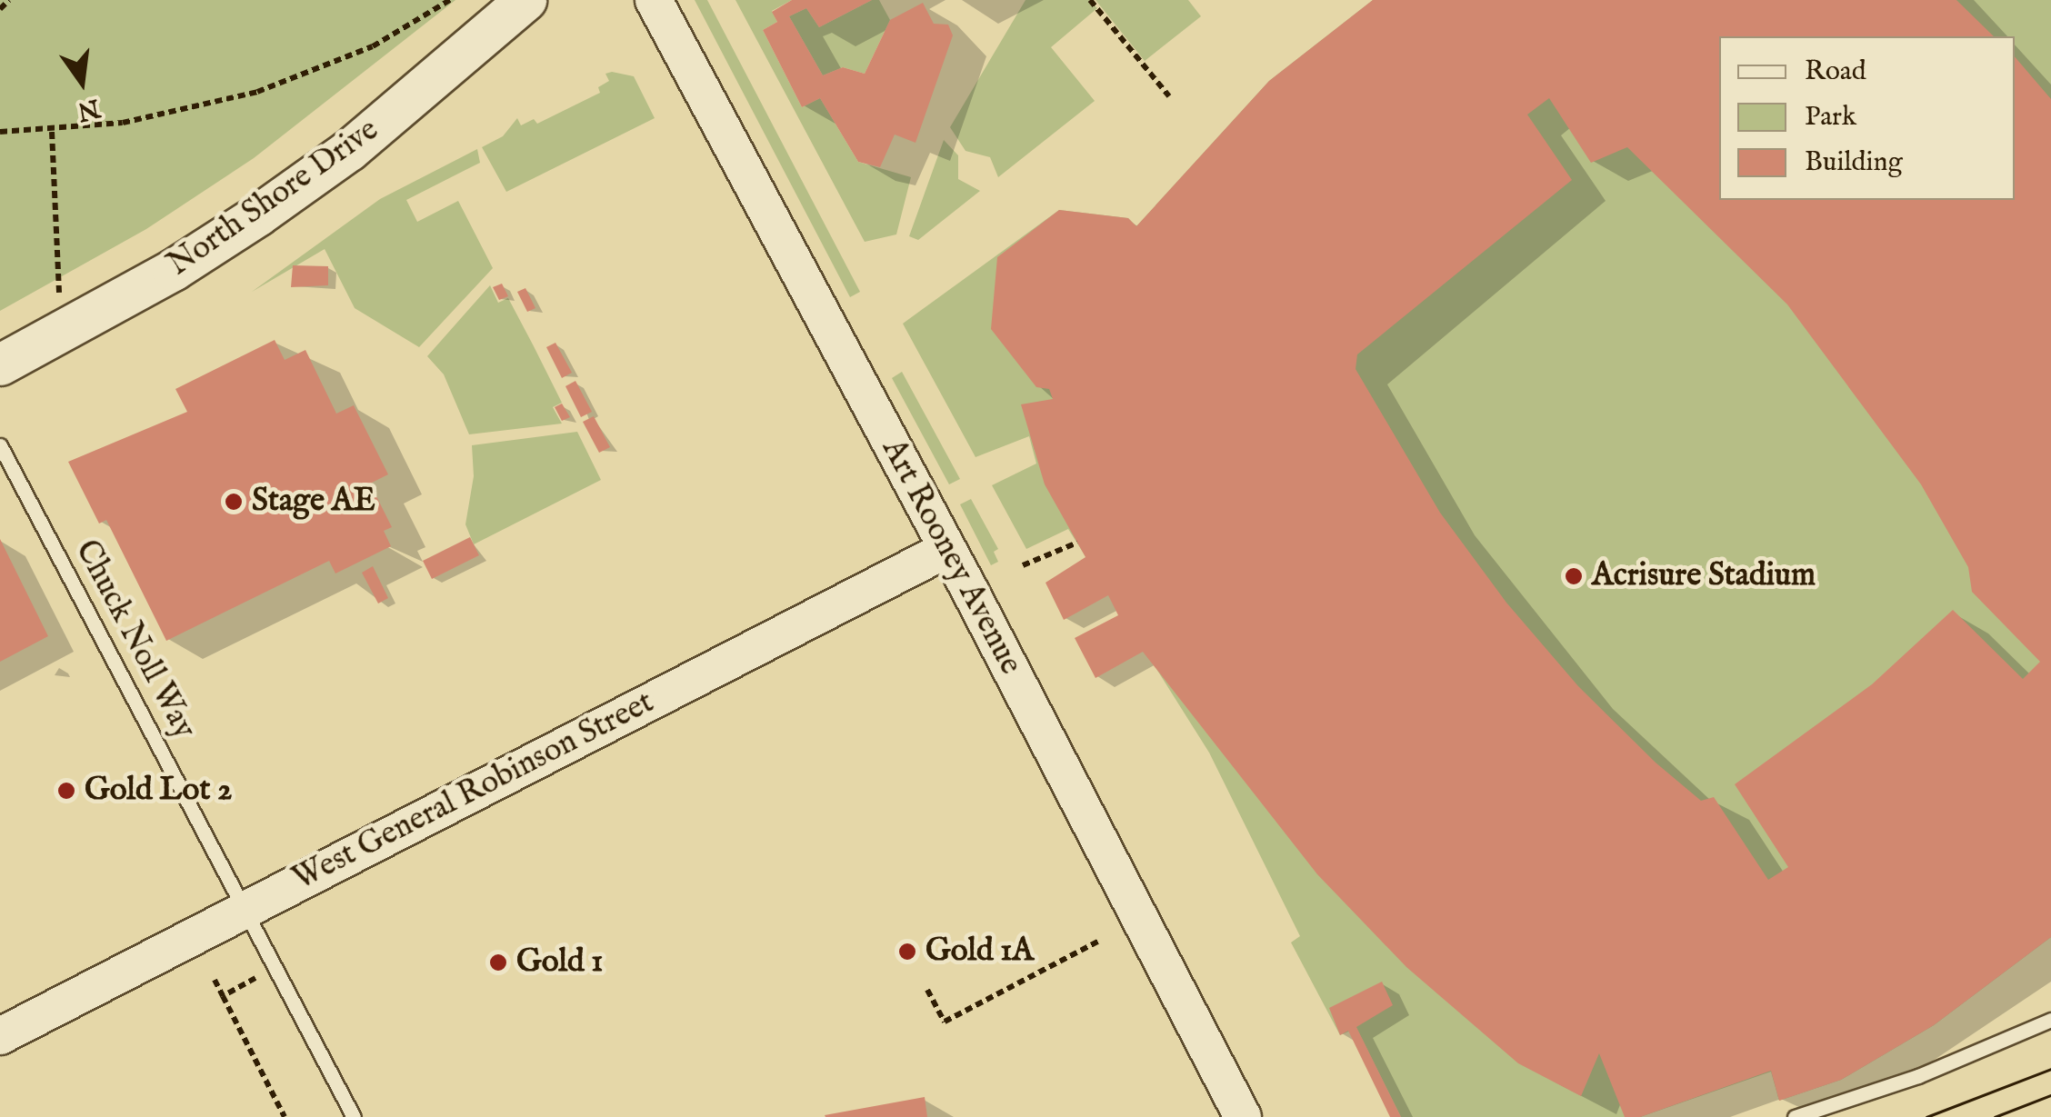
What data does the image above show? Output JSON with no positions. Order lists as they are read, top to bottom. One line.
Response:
{"streets":{"main road":["North Shore Drive"],"street":["Art Rooney Avenue","West General Robinson Street"],"lane":["Chuck Noll Way"]},"crossings":[["Art Rooney Avenue","West General Robinson Street"],["Chuck Noll Way","West General Robinson Street"]],"places":["Stage AE","Acrisure Stadium","Gold Lot 2","Gold 1A","Gold 1"],"legend":["Road","Park","Building"],"north":"bottom"}
